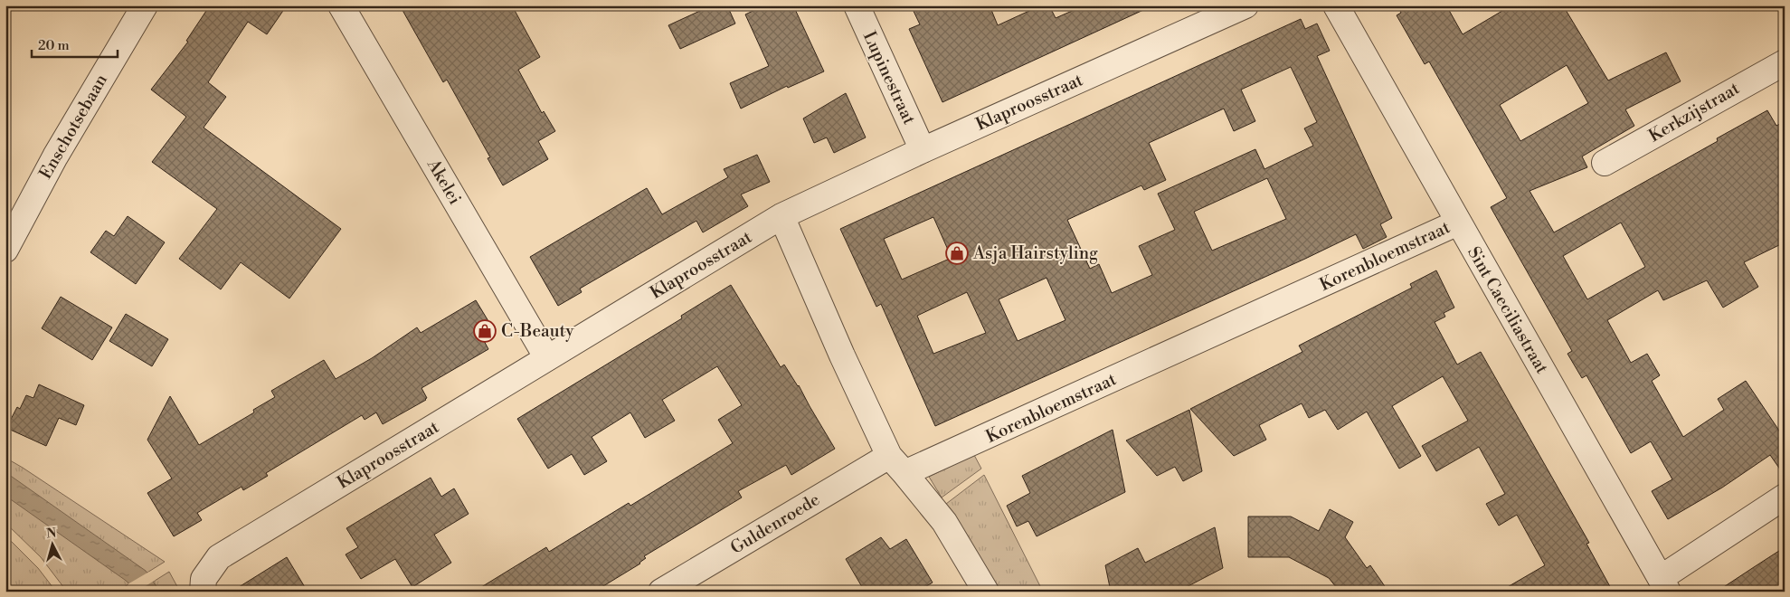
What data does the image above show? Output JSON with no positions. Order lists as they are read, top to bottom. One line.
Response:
{"streets":{"street":["Lupinestraat","Klaproosstraat","Kerkzijstraat","Enschotsebaan","Akelei","Korenbloemstraat","Sint Caeciliastraat","Guldenroede"]},"crossings":[["Lupinestraat","Klaproosstraat"],["Klaproosstraat","Akelei"],["Korenbloemstraat","Sint Caeciliastraat"],["Korenbloemstraat","Guldenroede"]],"places":{"shop":["Asja Hairstyling","C-Beauty"]},"scale_bar":"20 m","north":"top"}
